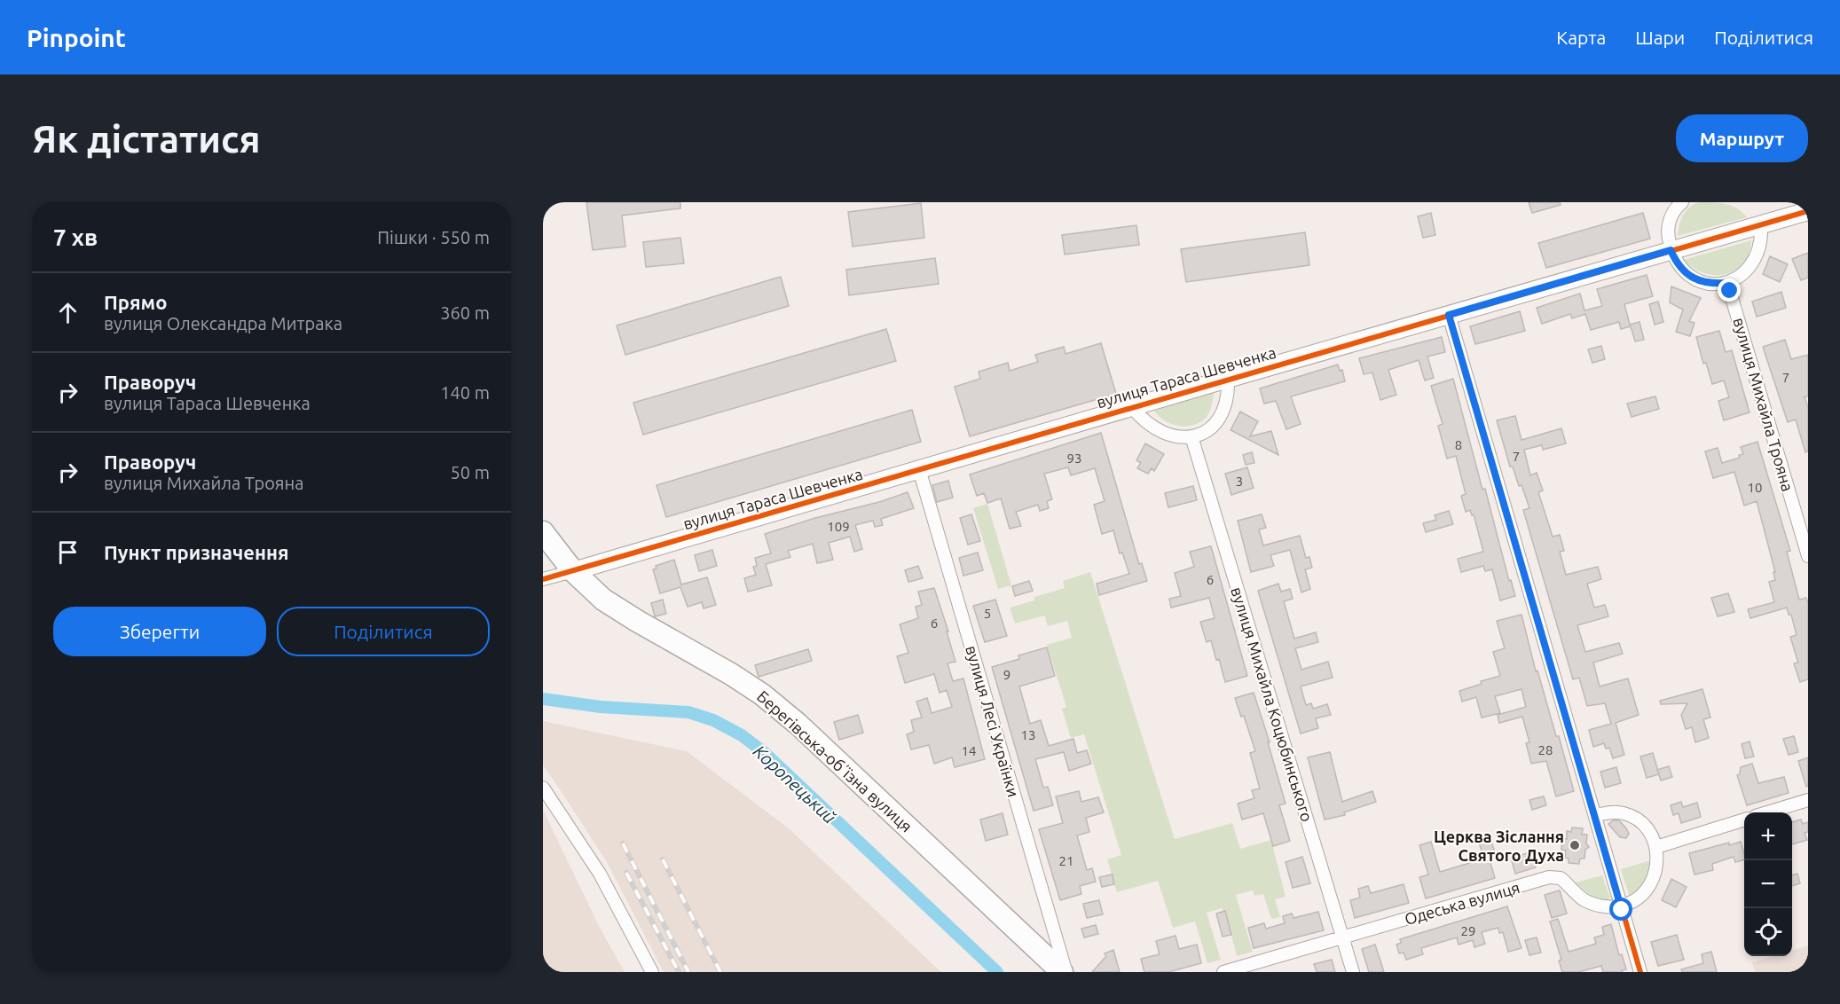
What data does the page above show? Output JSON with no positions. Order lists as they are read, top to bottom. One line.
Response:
{"streets":{"highway":["Берегівська-обʼїзна вулиця"],"street":["вулиця Тараса Шевченка","вулиця Михайла Трояна","вулиця Михайла Коцюбинського","вулиця Лесі Українки","Одеська вулиця"]},"crossings":[["вулиця Тараса Шевченка","вулиця Лесі Українки"],["вулиця Тараса Шевченка","Берегівська-обʼїзна вулиця"],["вулиця Михайла Коцюбинського","Одеська вулиця"]],"water":["Коропецький"],"places":["Церква Зіслання Святого Духа"],"house_numbers":["7","8","7","93","3","10","109","6","5","6","9","13","28","14","21","29"],"page":{"header":"Pinpoint","nav":["Карта","Шари","Поділитися"],"buttons":["Маршрут",["Зберегти","Поділитися"]],"title":"Як дістатися","heading":["7 хв","Пішки · 550 m"],"list":[["Прямо","вулиця Олександра Митрака","360 m"],["Праворуч","вулиця Тараса Шевченка","140 m"],["Праворуч","вулиця Михайла Трояна","50 m"],"Пункт призначення"],"map_buttons":["+","−"]}}
